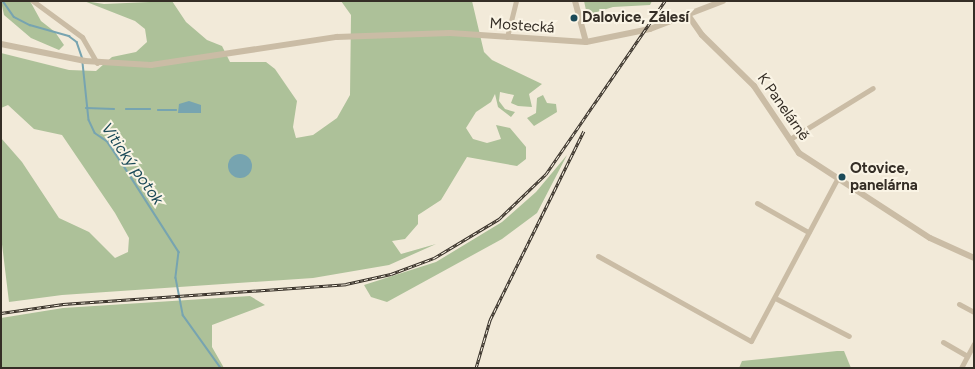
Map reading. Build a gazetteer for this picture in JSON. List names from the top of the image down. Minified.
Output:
{"streets":{"street":["Mostecká","K Panelárně"]},"crossings":[["Mostecká","K Panelárně"]],"water":["Vitický potok"],"places":["Dalovice, Zálesí","Otovice, panelárna"]}
